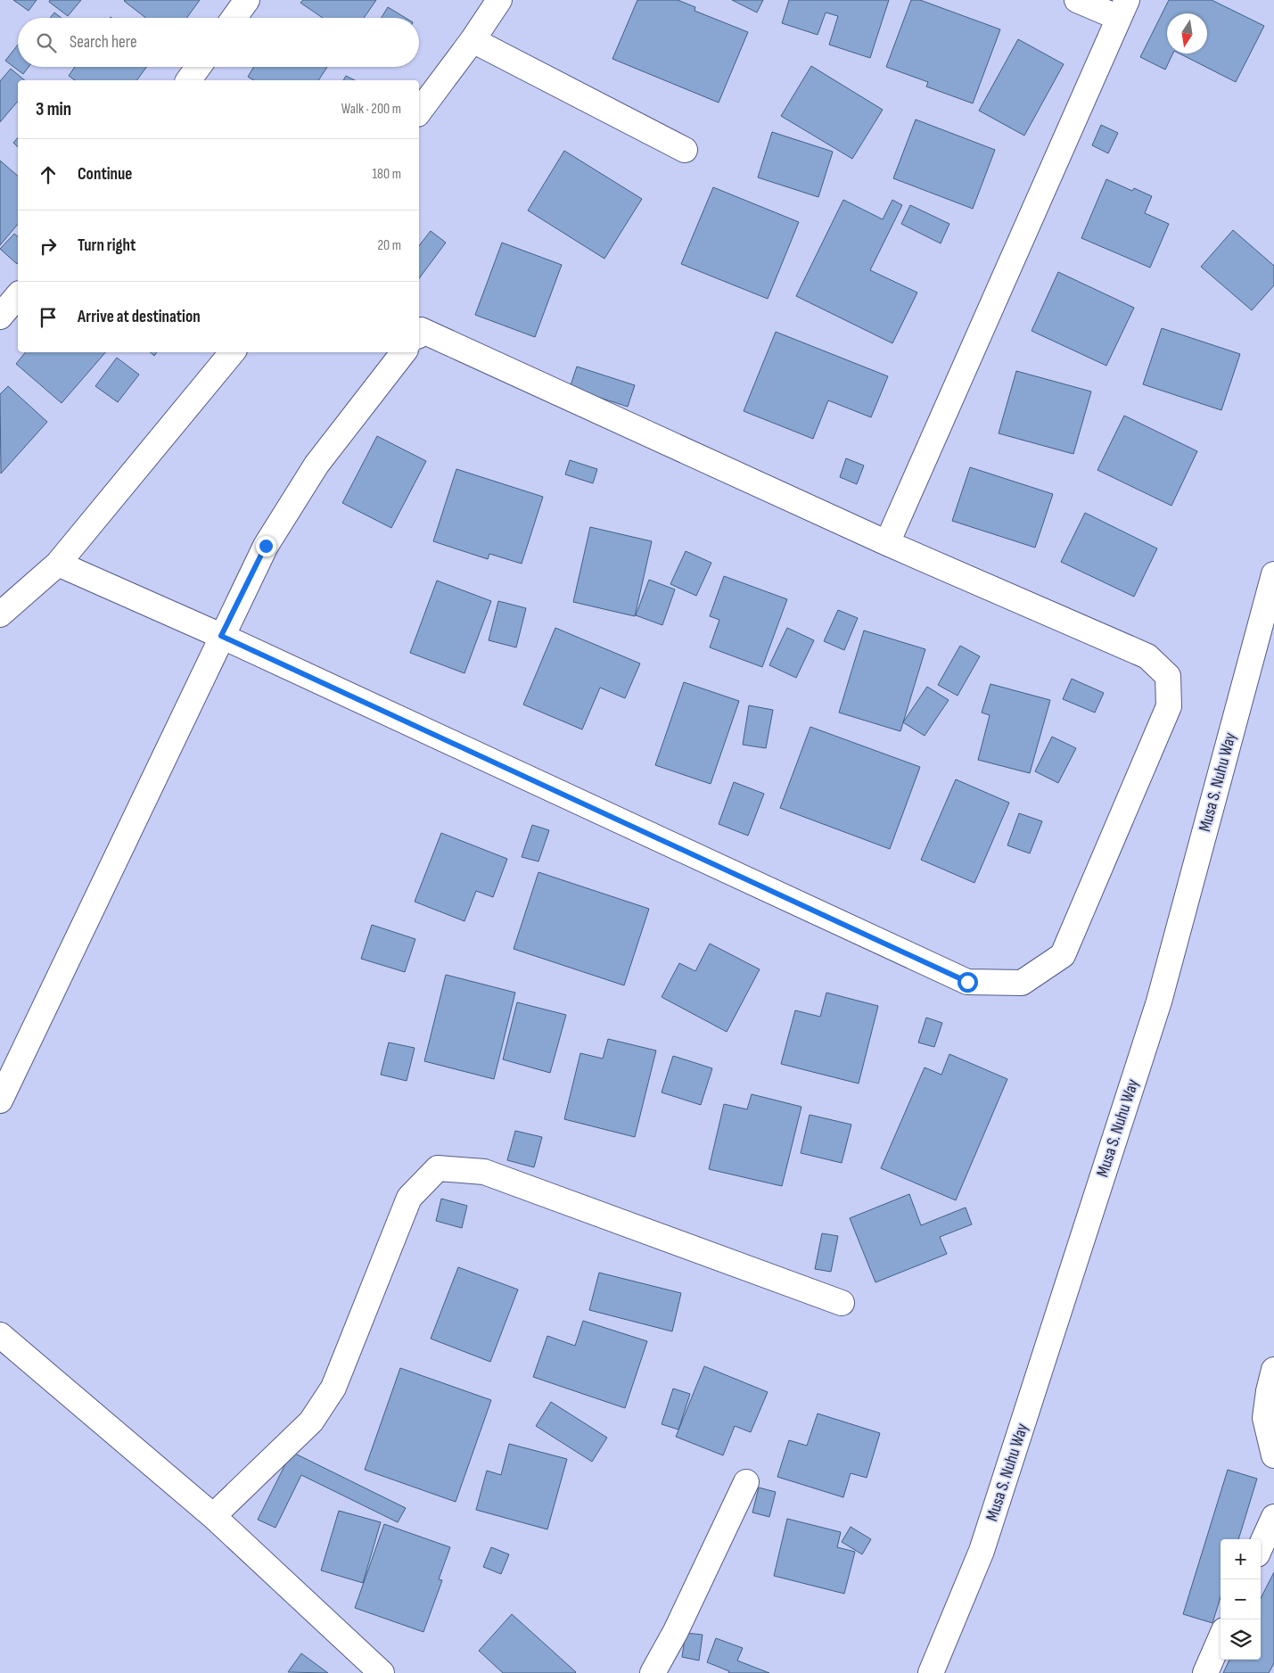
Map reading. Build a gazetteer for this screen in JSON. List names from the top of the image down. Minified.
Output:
{"streets":{"street":["Musa S. Nuhu Way"]},"north":"bottom","page":{"search":"Search here","heading":["3 min","Walk · 200 m"],"list":[["Continue","180 m"],["Turn right","20 m"],"Arrive at destination"],"map_buttons":["+","−"]}}
